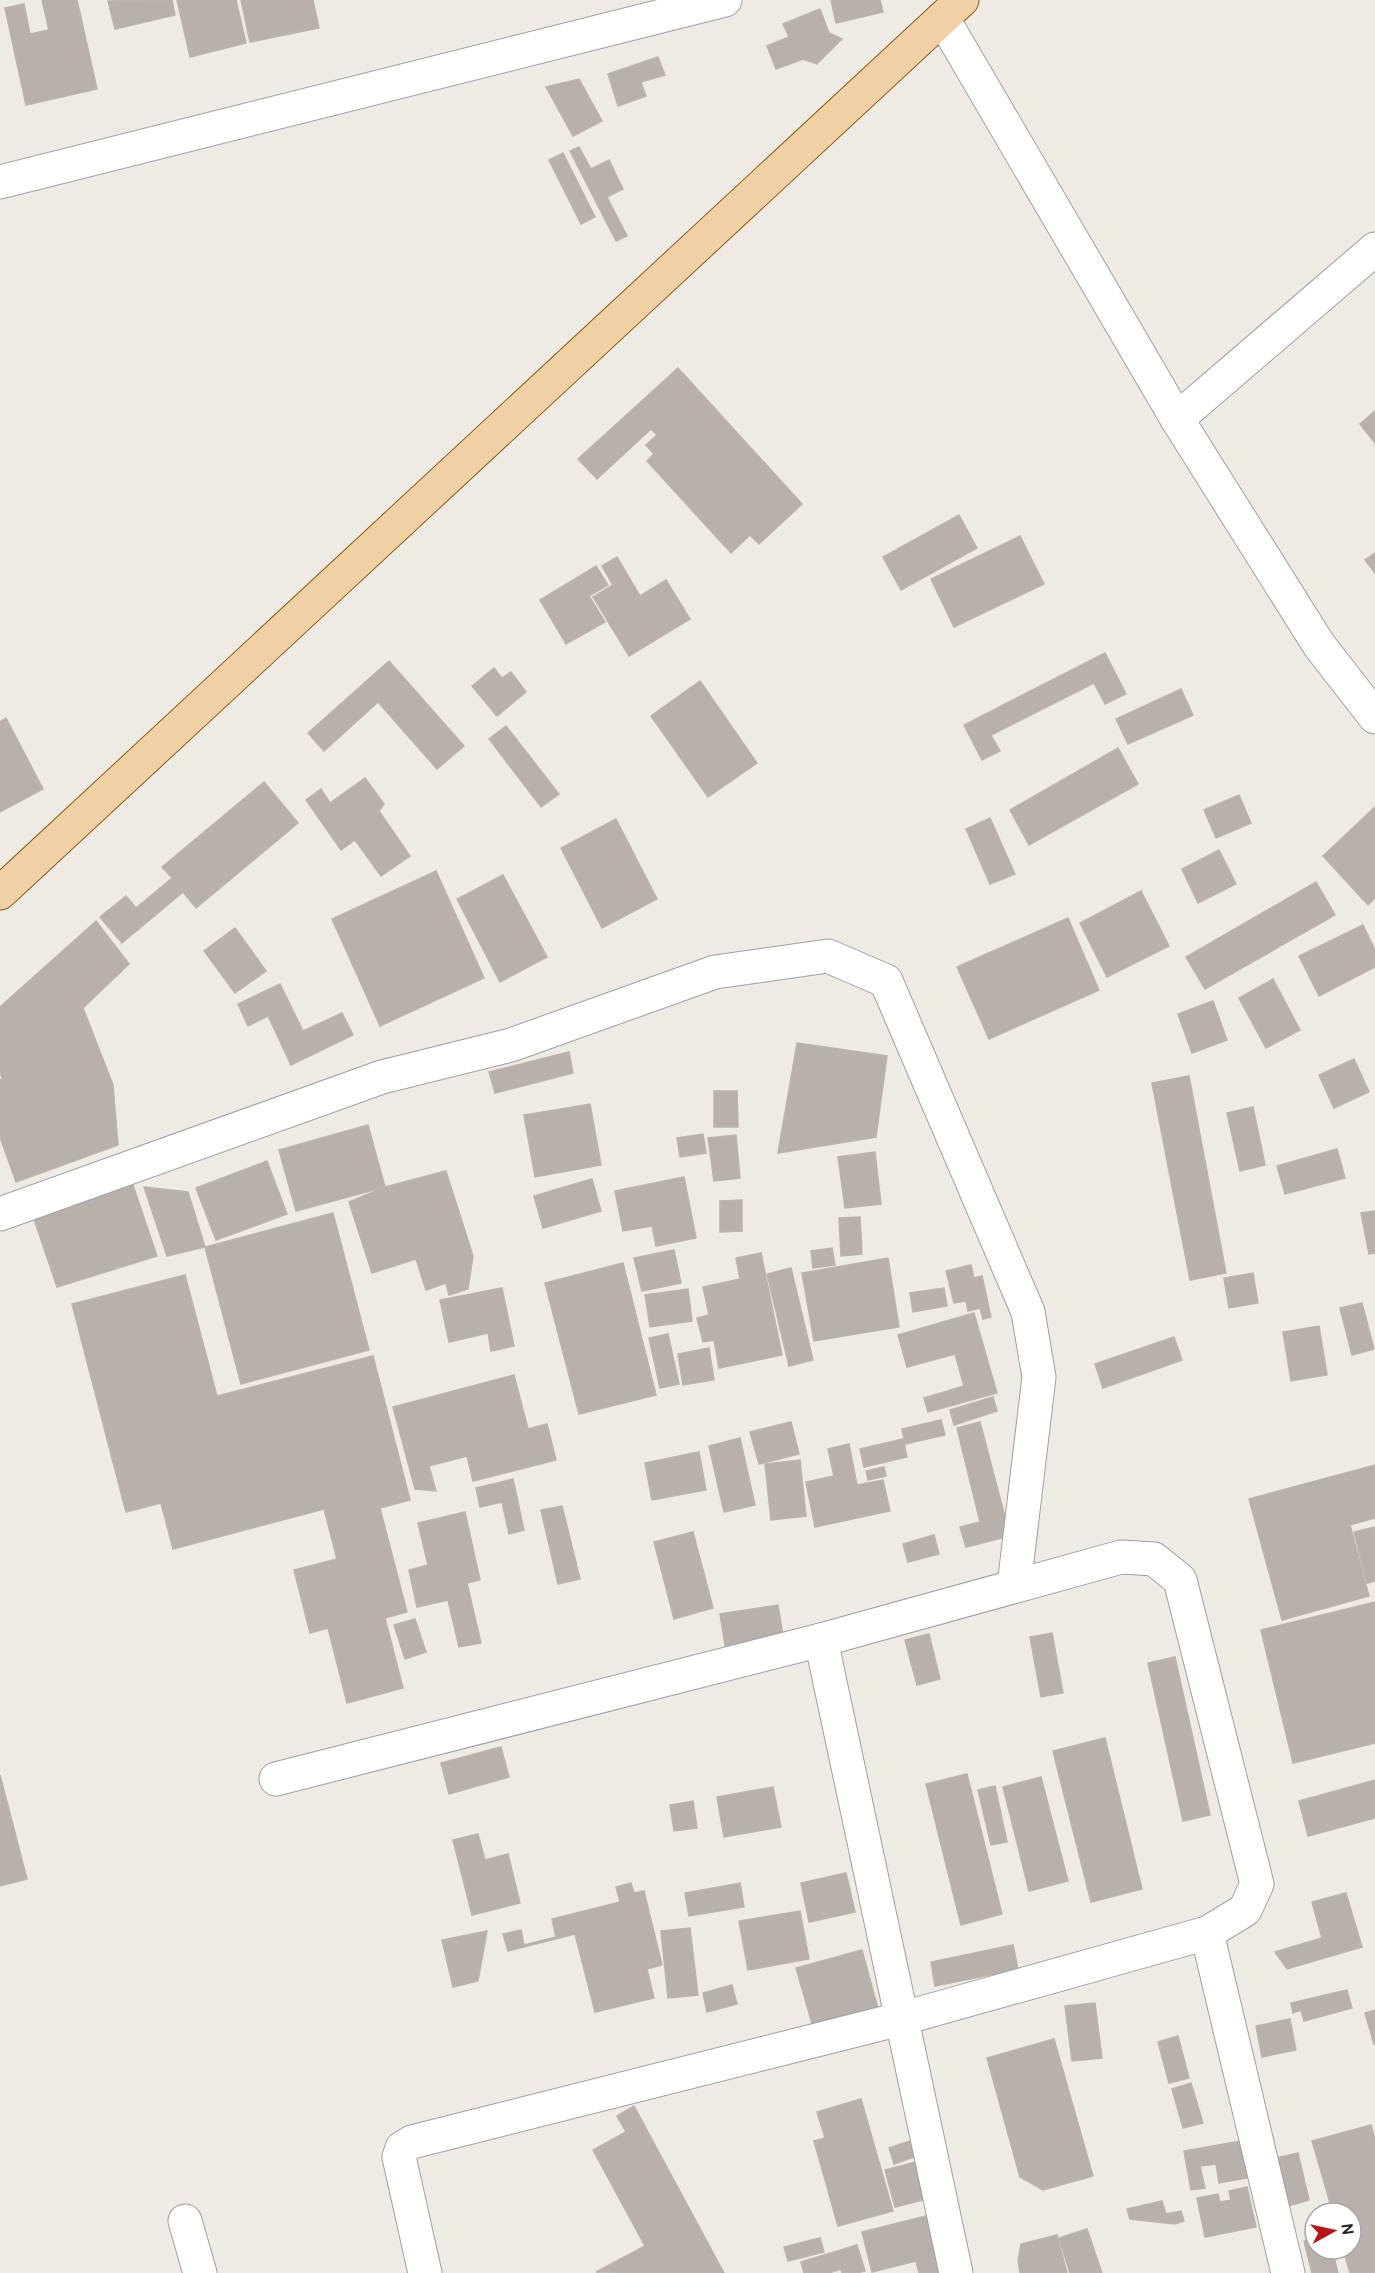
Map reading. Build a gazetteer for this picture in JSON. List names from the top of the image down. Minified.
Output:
{"north":"right"}
